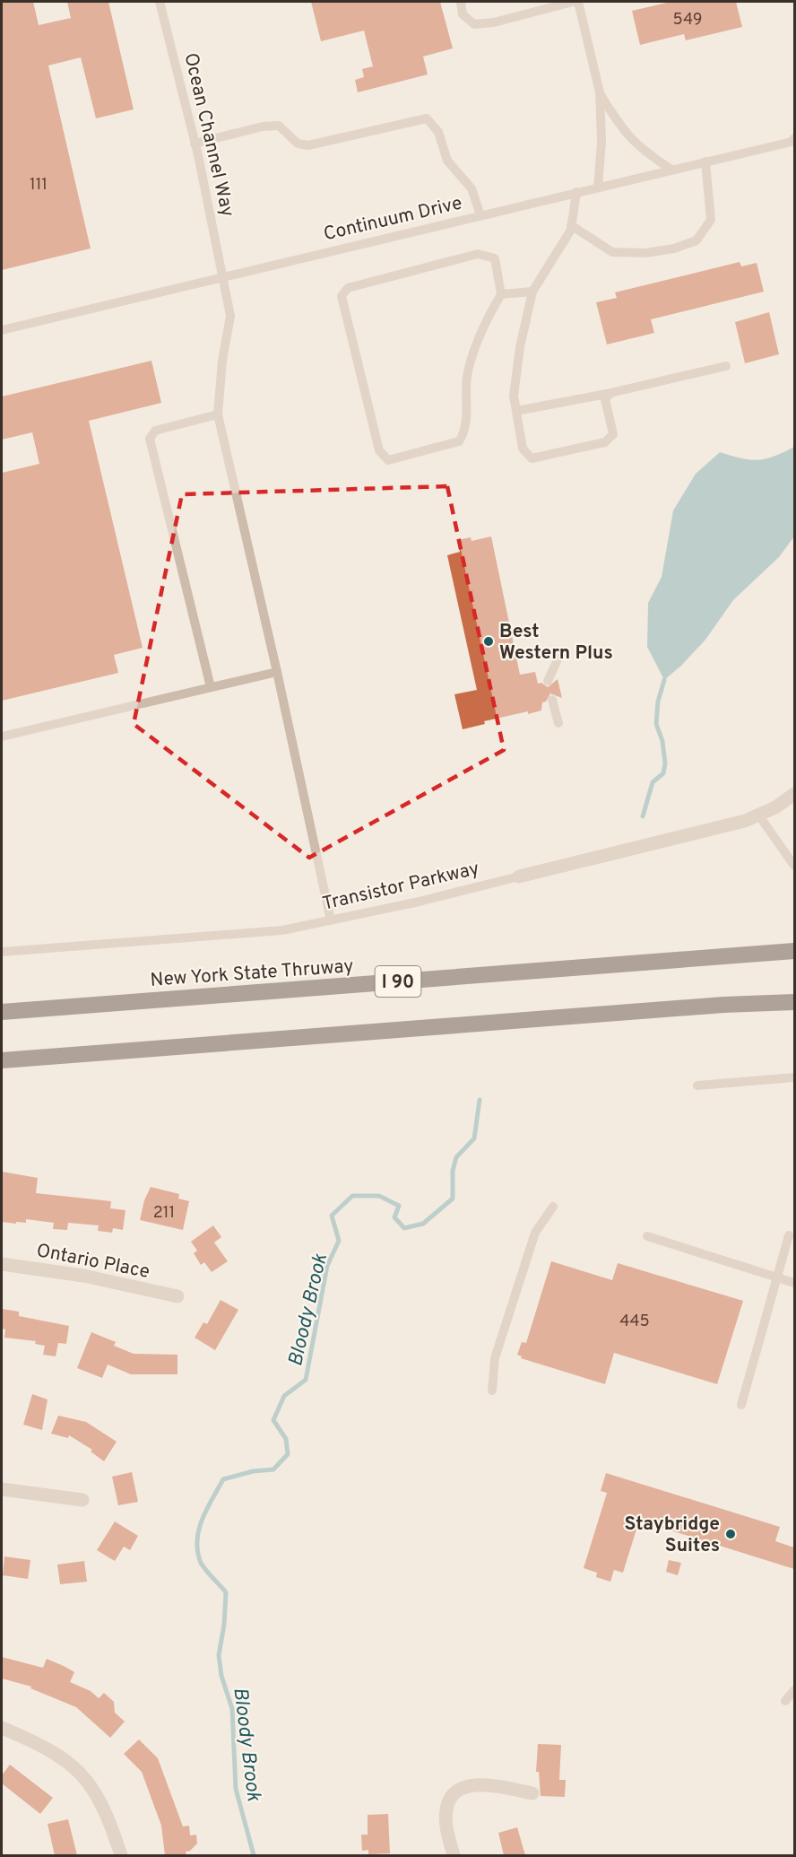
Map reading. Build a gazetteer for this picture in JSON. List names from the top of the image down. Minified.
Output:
{"streets":{"highway":["New York State Thruway","I 90"],"street":["Transistor Parkway","Ontario Place"],"lane":["Ocean Channel Way","Continuum Drive"]},"crossings":[["Ocean Channel Way","Continuum Drive"],["Ocean Channel Way","Transistor Parkway"]],"water":["Bloody Brook"],"places":["Best Western Plus","Staybridge Suites"],"house_numbers":["549","111","211","445"]}
